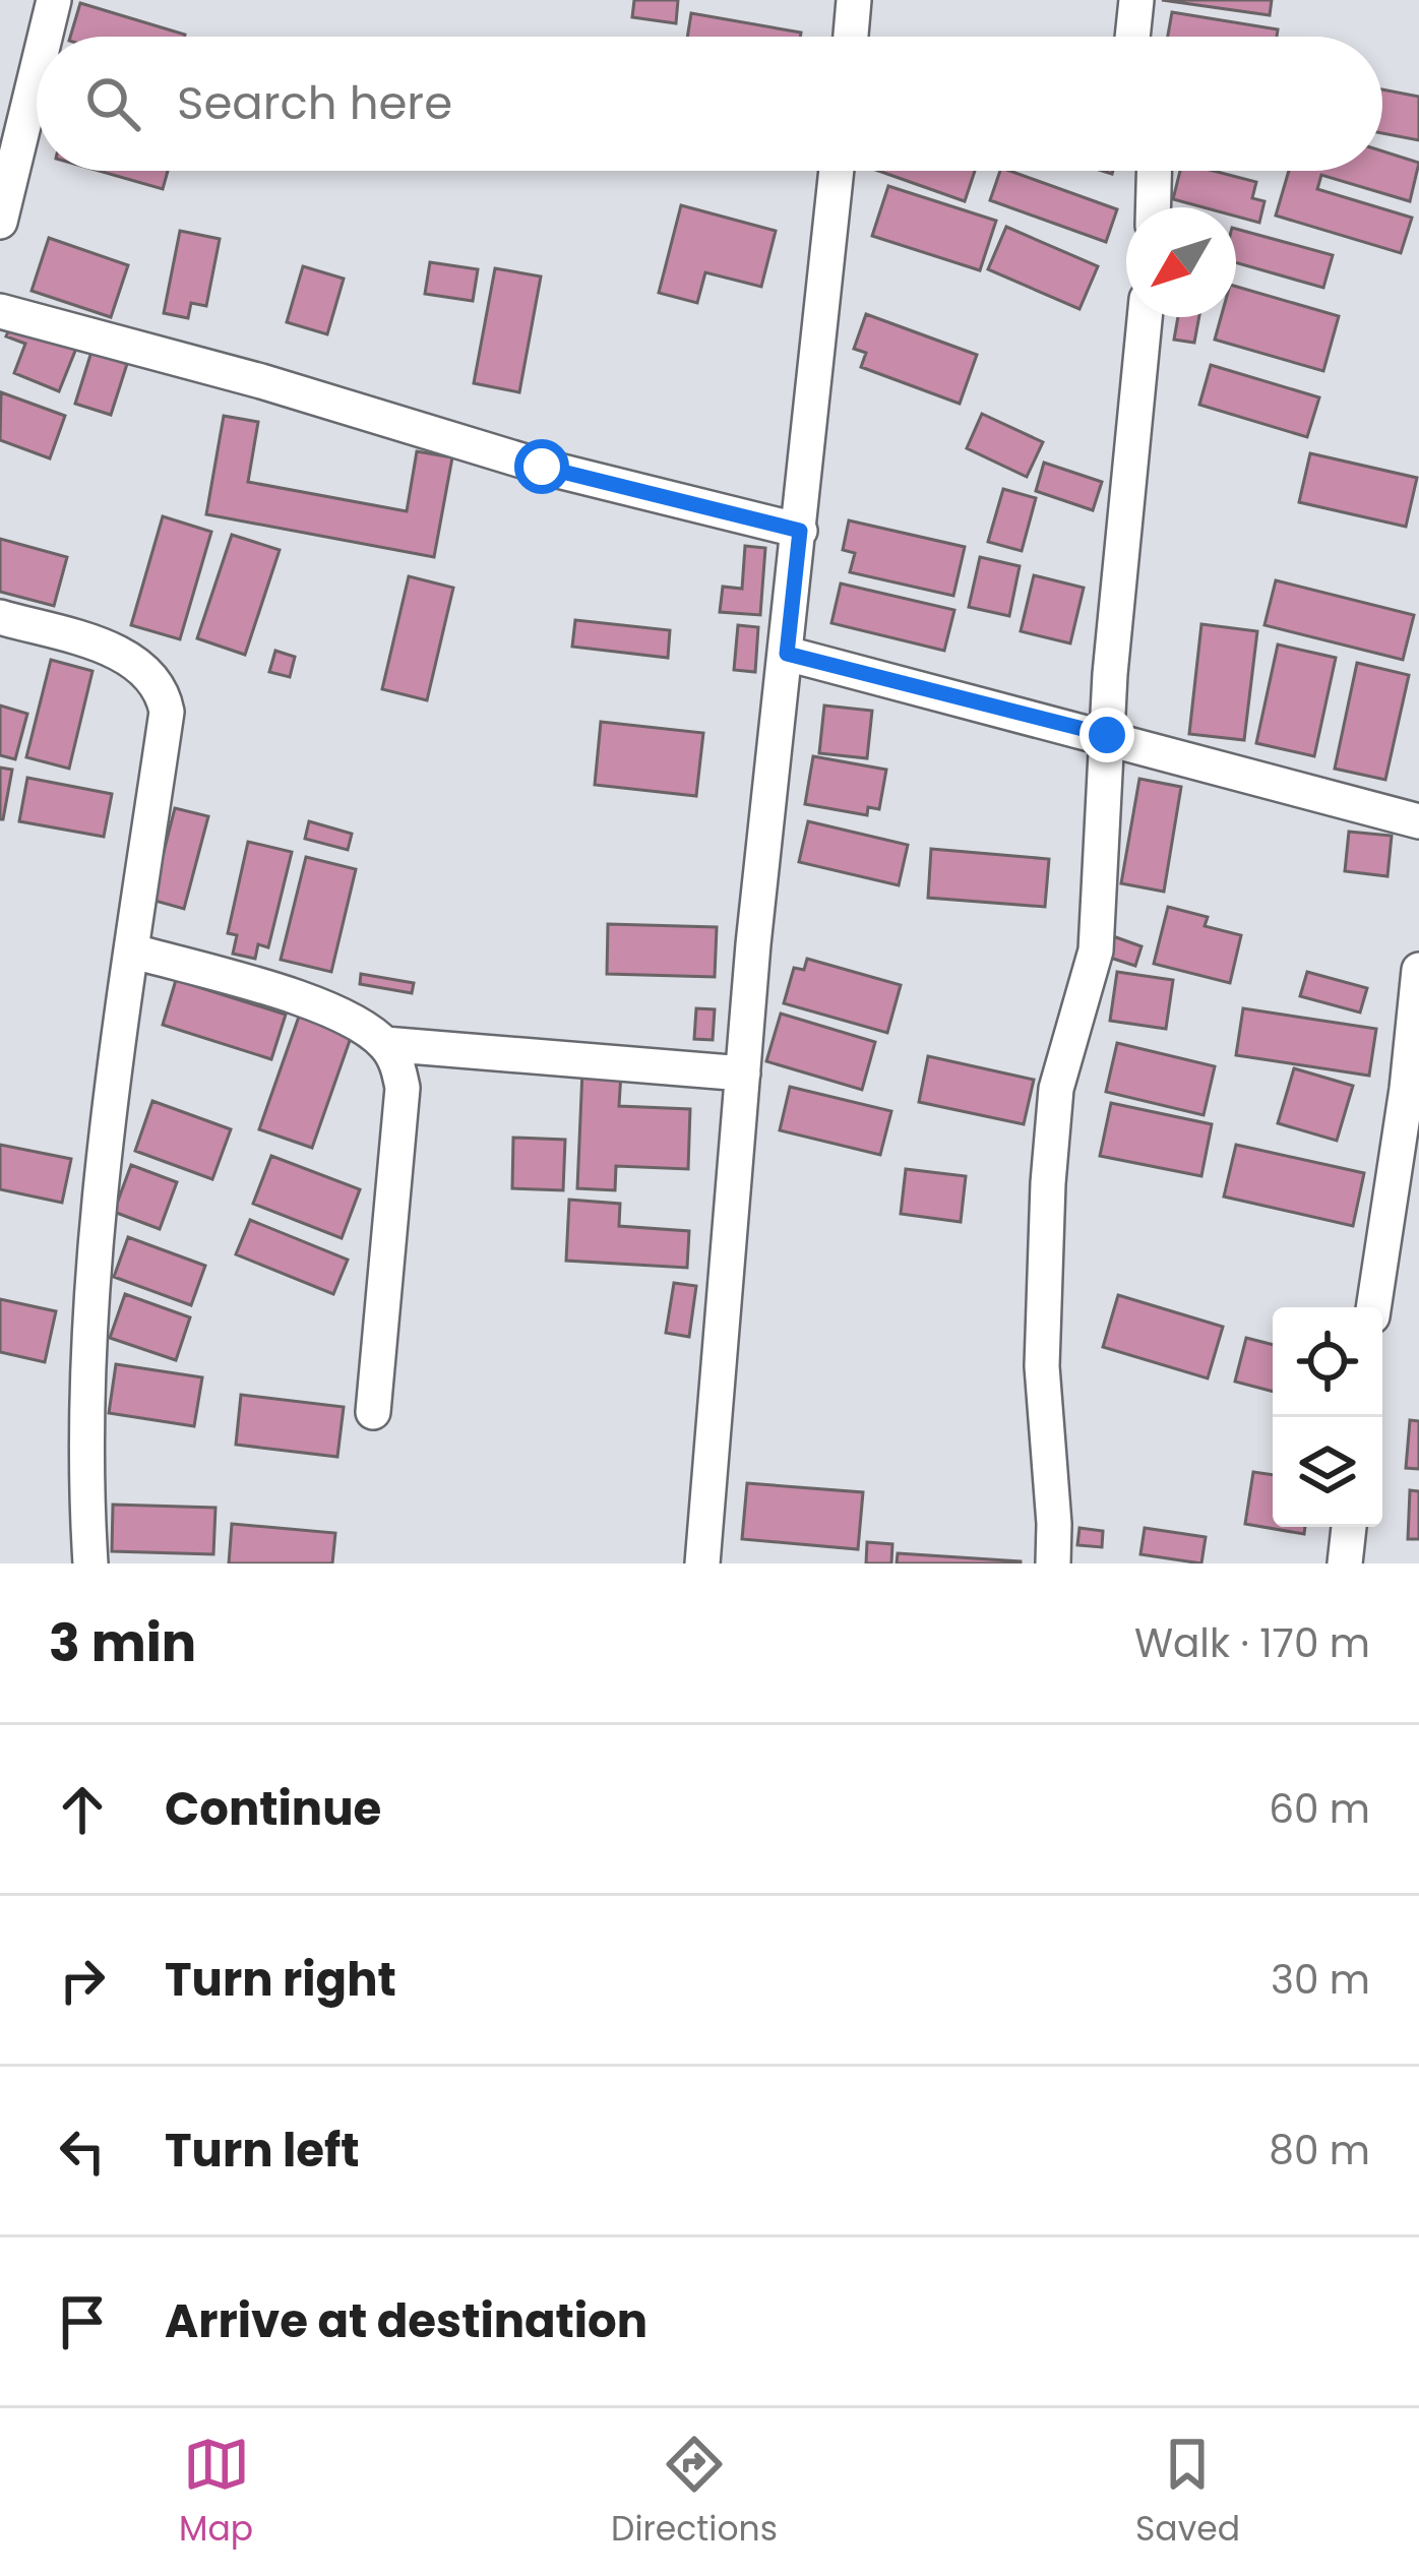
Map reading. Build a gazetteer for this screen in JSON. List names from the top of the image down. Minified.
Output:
{"north":"bottom left","page":{"search":"Search here","heading":["3 min","Walk · 170 m"],"list":[["Continue","60 m"],["Turn right","30 m"],["Turn left","80 m"],"Arrive at destination"],"nav":["Map","Directions","Saved"]}}
